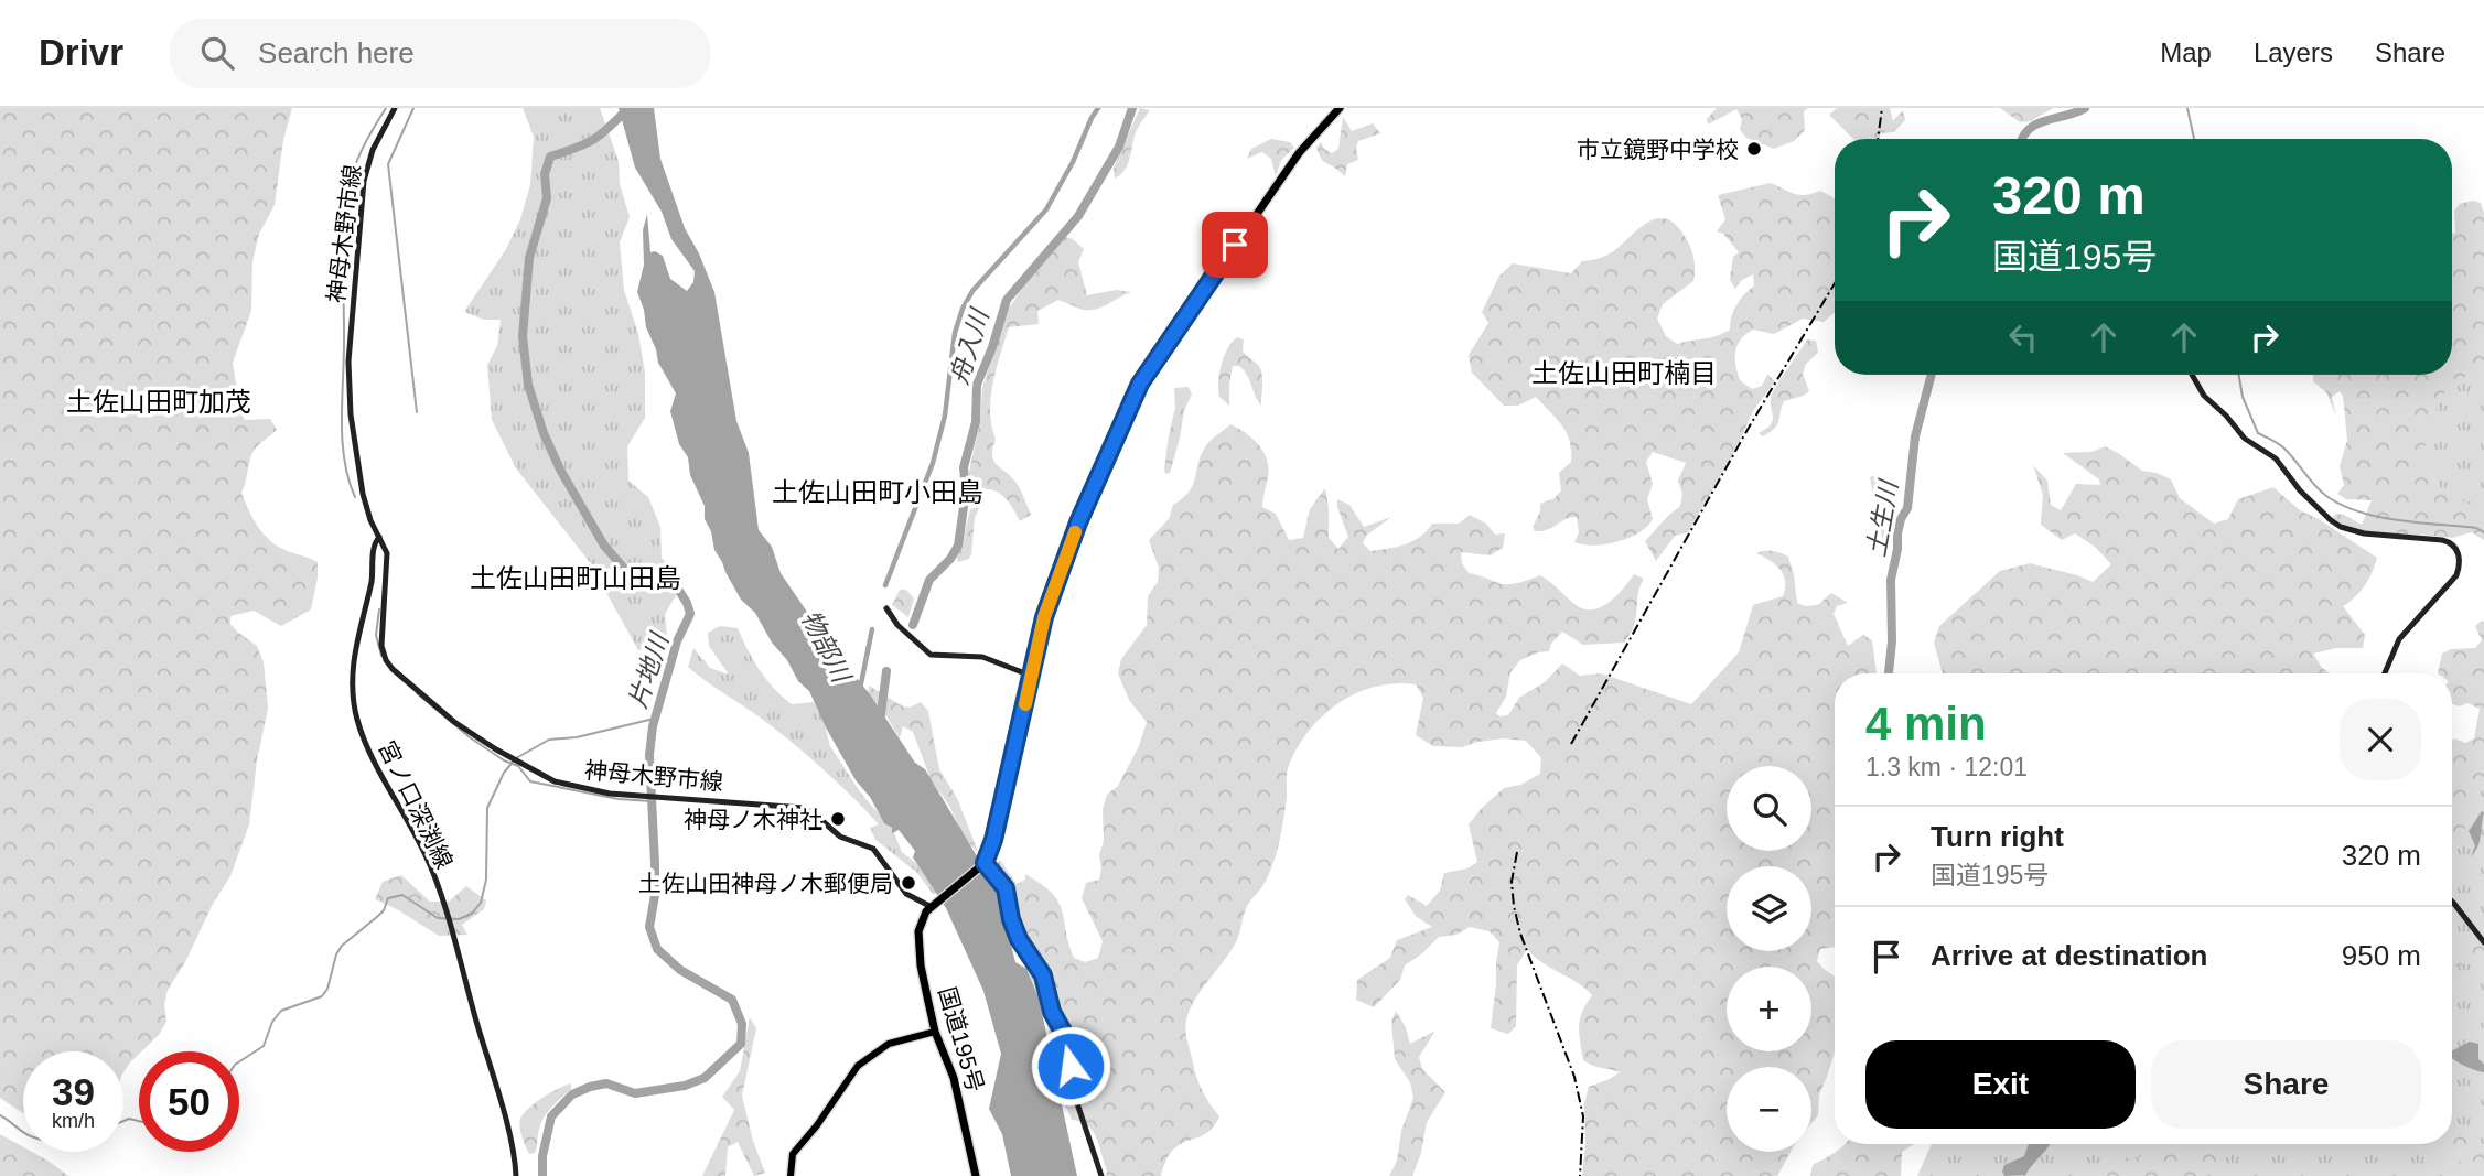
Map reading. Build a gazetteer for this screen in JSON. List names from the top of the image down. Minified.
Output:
{"streets":{"highway":["国道195号"],"main road":["神母木野市線","宮ノ口深渕線"]},"crossings":[["神母木野市線","宮ノ口深渕線"],["神母木野市線","国道195号"]],"districts":["土佐山田町楠目","土佐山田町加茂","土佐山田町小田島","土佐山田町山田島"],"water":["舟入川","土生川","物部川","片地川"],"places":["市立鏡野中学校","神母ノ木神社","土佐山田神母ノ木郵便局"],"page":{"header":"Drivr","search":"Search here","nav":["Map","Layers","Share"],"turn":["320 m","国道195号"],"heading":["4 min","1.3 km · 12:01"],"map_buttons":["+","−"],"list":[{"name":"Turn right","note":"国道195号","value":"320 m"},{"name":"Arrive at destination","value":"950 m"}],"buttons":["Exit","Share"],"speed":"39 km/h","limit":"50"}}
